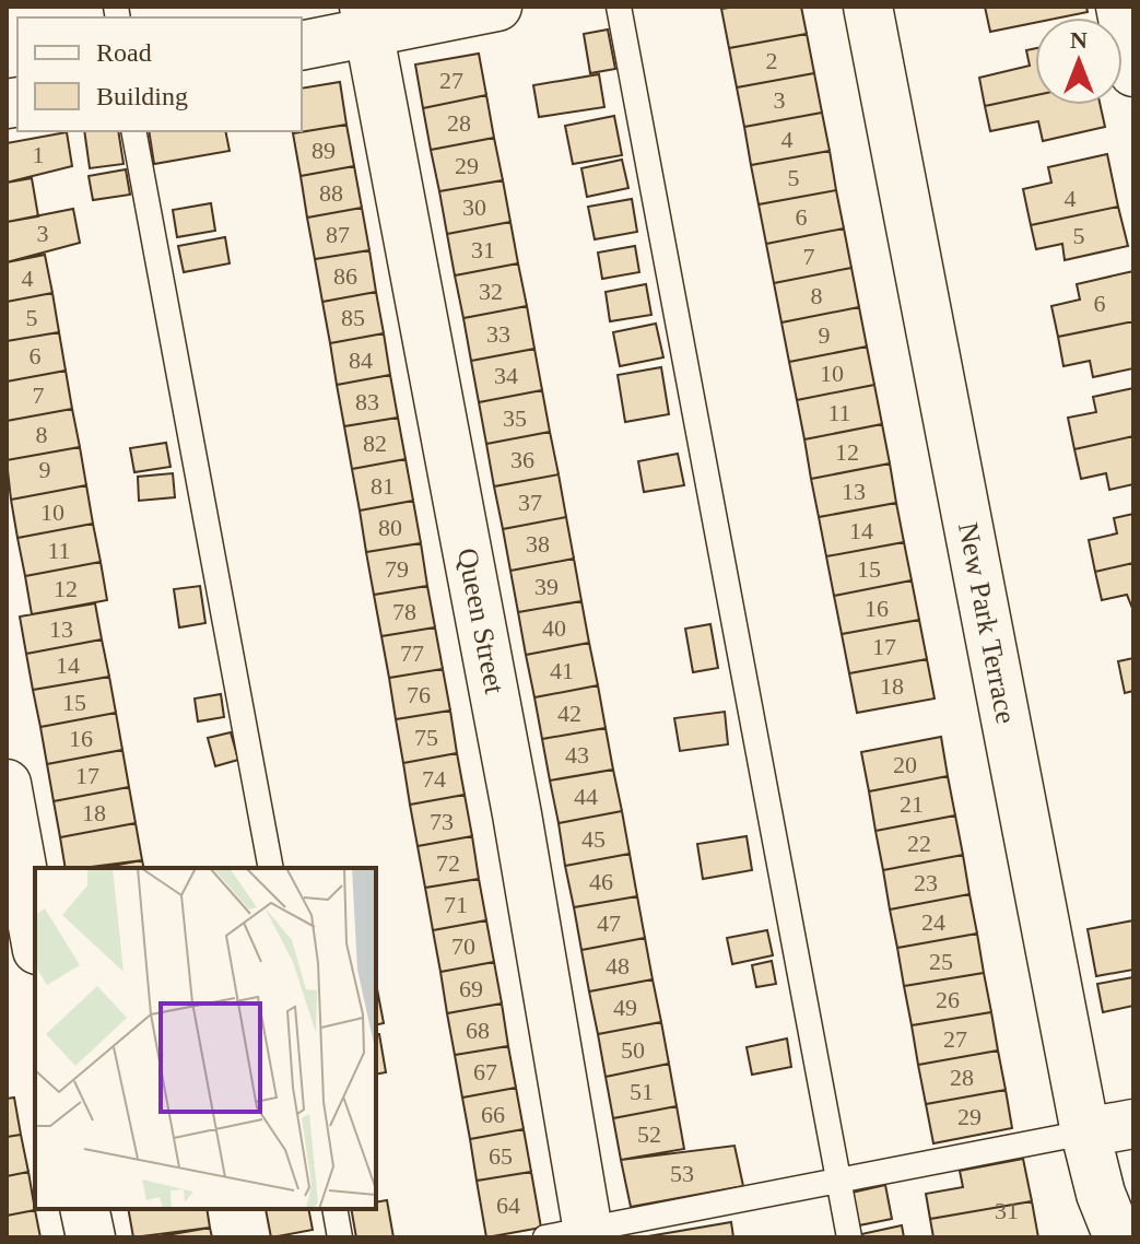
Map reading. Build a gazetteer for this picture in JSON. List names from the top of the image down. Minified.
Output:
{"streets":{"street":["Queen Street","New Park Terrace"]},"house_numbers":["2","27","3","28","4","89","1","29","5","88","4","30","6","3","87","5","31","7","86","4","32","8","6","5","85","33","9","6","84","10","34","7","83","11","35","8","82","12","36","9","81","13","37","10","80","14","38","11","79","15","39","12","16","78","40","13","17","77","14","41","18","76","15","42","75","16","43","20","17","74","44","21","18","73","45","22","72","46","23","71","24","47","70","25","48","69","26","49","68","27","50","67","28","51","66","29","52","65","53","64","31"],"legend":["Road","Building"],"north":"top"}
